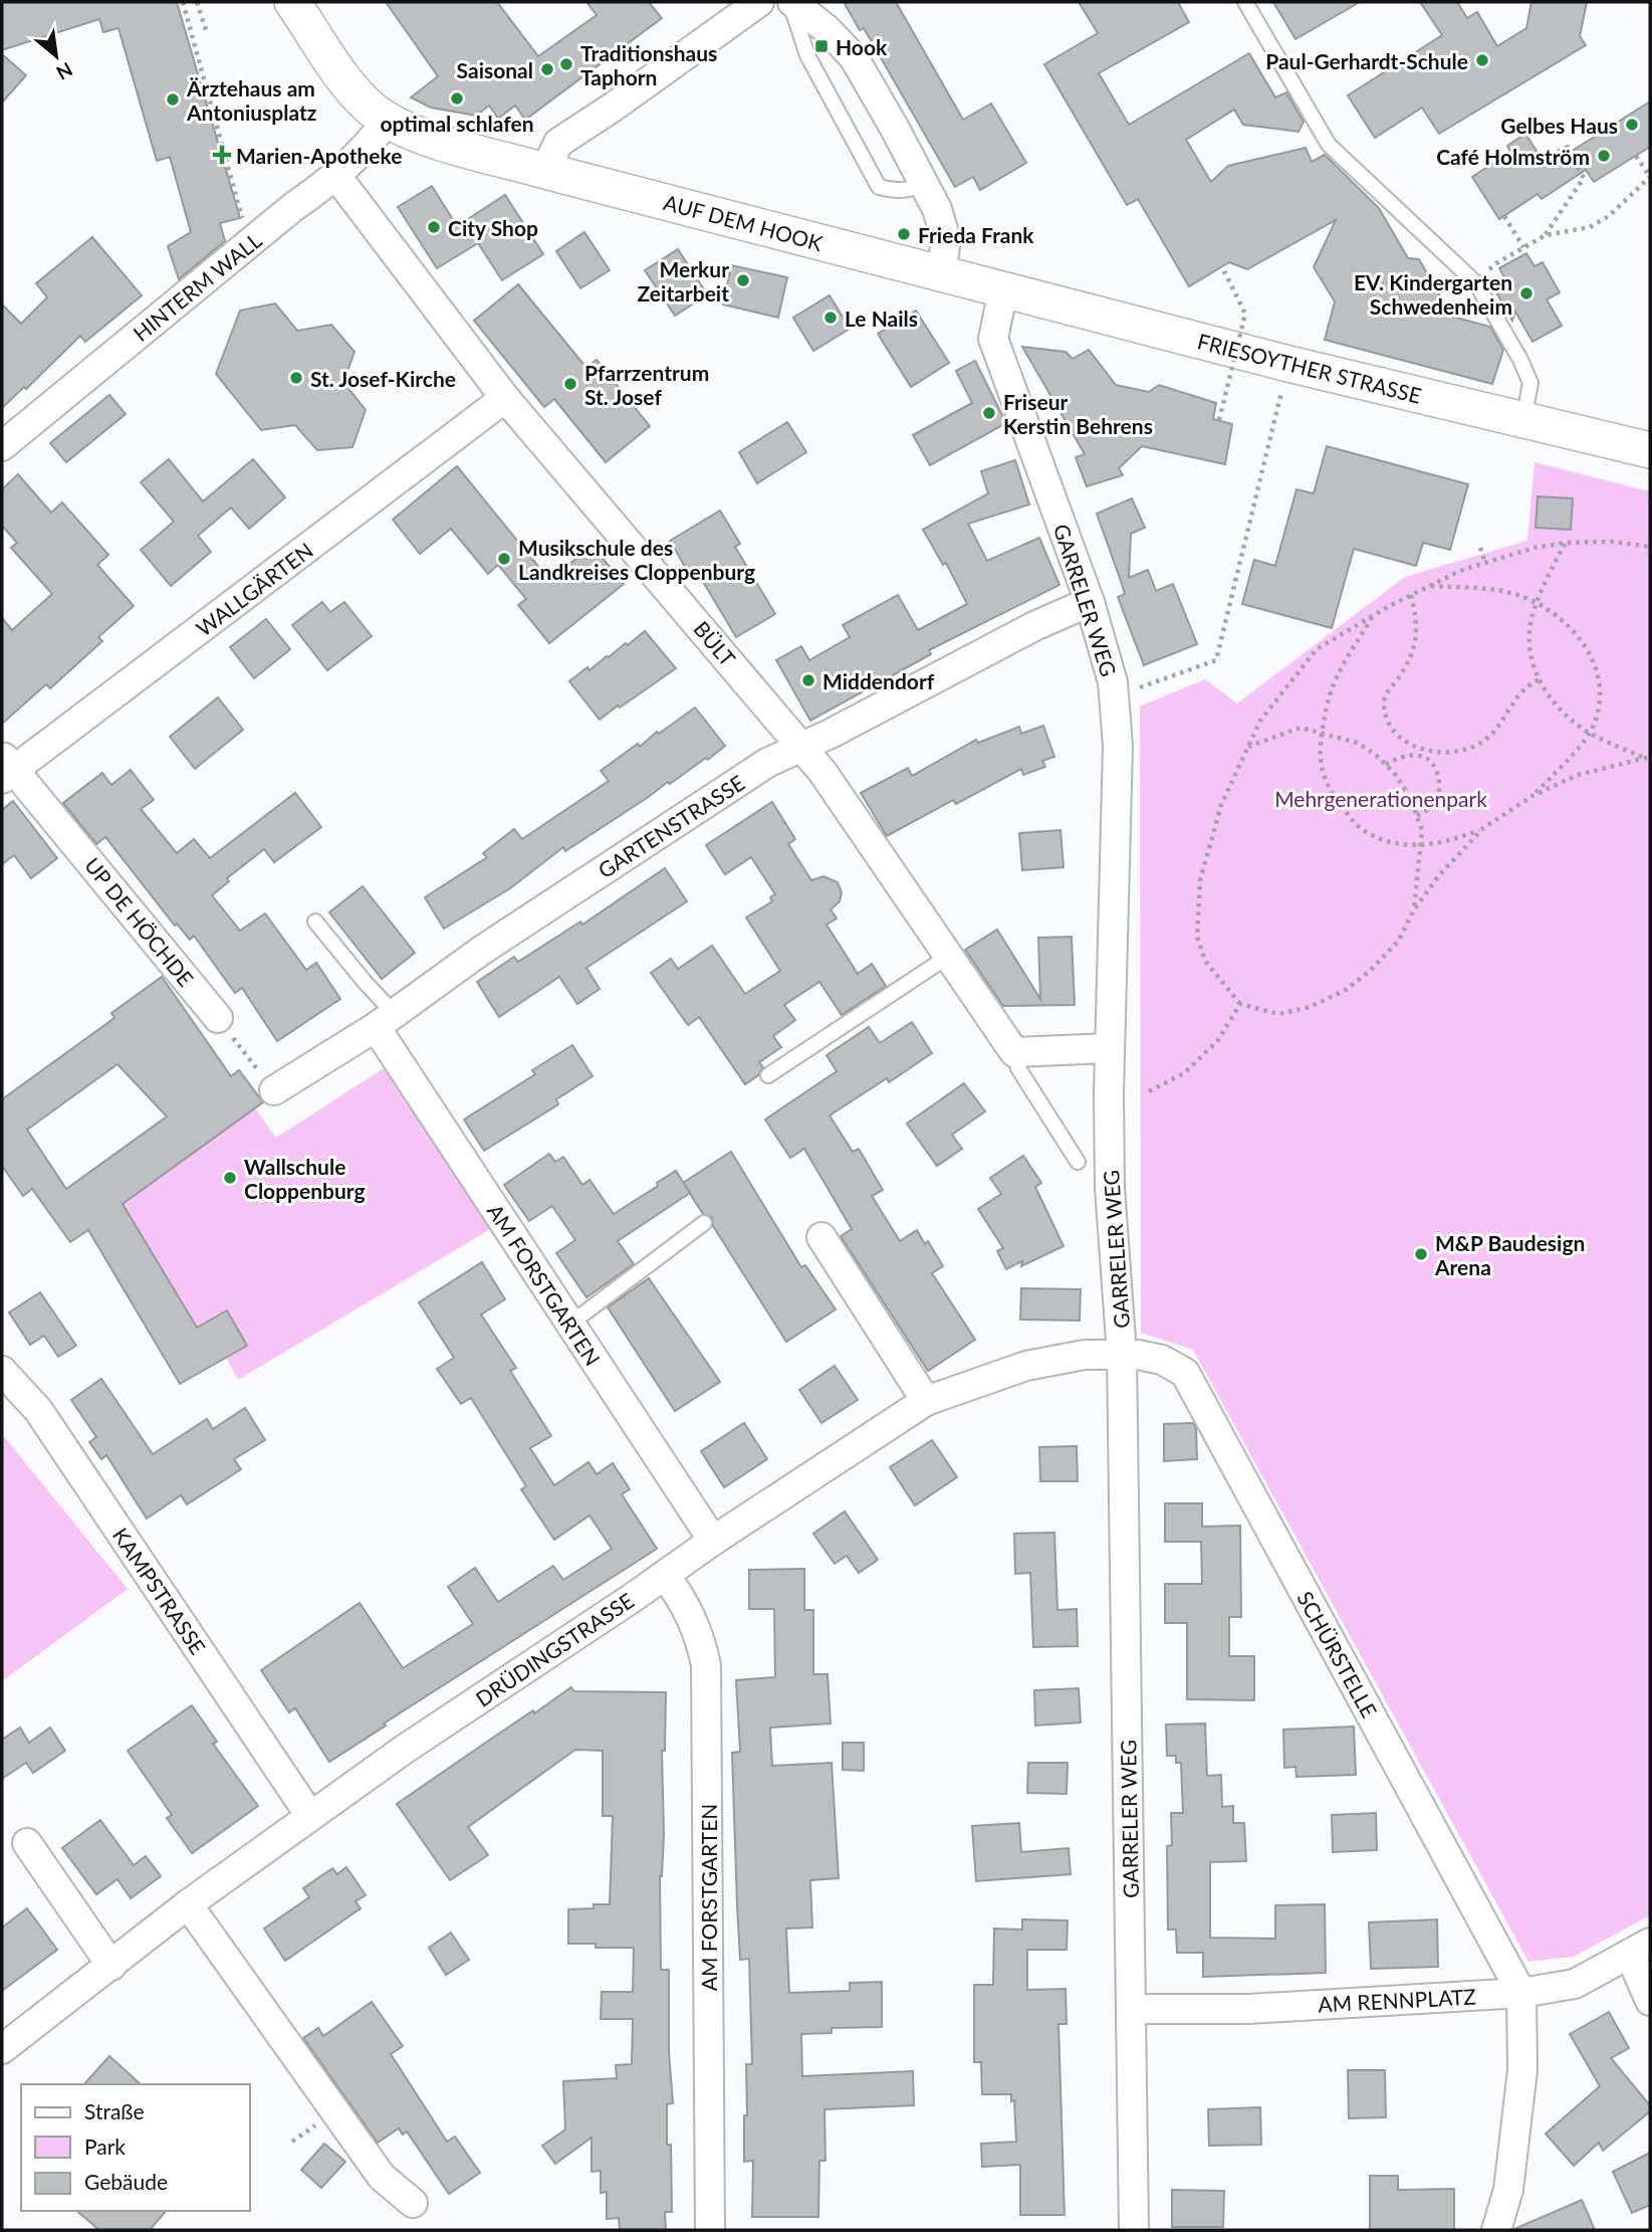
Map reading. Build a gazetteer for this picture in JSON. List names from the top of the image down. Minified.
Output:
{"streets":{"street":["AUF DEM HOOK","HINTERM WALL","FRIESOYTHER STRASSE","WALLGÄRTEN","GARRELER WEG","BÜLT","GARTENSTRASSE","UP DE HÖCHDE","AM FORSTGARTEN","KAMPSTRASSE","DRÜDINGSTRASSE","SCHÜRSTELLE","AM RENNPLATZ"]},"crossings":[["AUF DEM HOOK","HINTERM WALL"],["AUF DEM HOOK","FRIESOYTHER STRASSE"],["AUF DEM HOOK","GARRELER WEG"],["HINTERM WALL","BÜLT"],["FRIESOYTHER STRASSE","GARRELER WEG"],["WALLGÄRTEN","BÜLT"],["WALLGÄRTEN","UP DE HÖCHDE"],["GARRELER WEG","GARTENSTRASSE"],["GARRELER WEG","DRÜDINGSTRASSE"],["GARRELER WEG","SCHÜRSTELLE"],["GARRELER WEG","AM RENNPLATZ"],["BÜLT","GARTENSTRASSE"],["GARTENSTRASSE","AM FORSTGARTEN"],["AM FORSTGARTEN","DRÜDINGSTRASSE"],["KAMPSTRASSE","DRÜDINGSTRASSE"],["DRÜDINGSTRASSE","SCHÜRSTELLE"],["SCHÜRSTELLE","AM RENNPLATZ"]],"parks":["Mehrgenerationenpark"],"places":{"transit":["Hook"],"other":["Paul-Gerhardt-Schule","Traditionshaus Taphorn","Saisonal","optimal schlafen","Ärztehaus am Antoniusplatz","Gelbes Haus","Café Holmström","City Shop","Frieda Frank","Merkur Zeitarbeit","EV. Kindergarten Schwedenheim","Le Nails","St. Josef-Kirche","Pfarrzentrum St. Josef","Friseur Kerstin Behrens","Musikschule des Landkreises Cloppenburg","Middendorf","Wallschule Cloppenburg","M&P Baudesign Arena"],"health":["Marien-Apotheke"]},"legend":["Straße","Park","Gebäude"],"north":"bottom right"}
